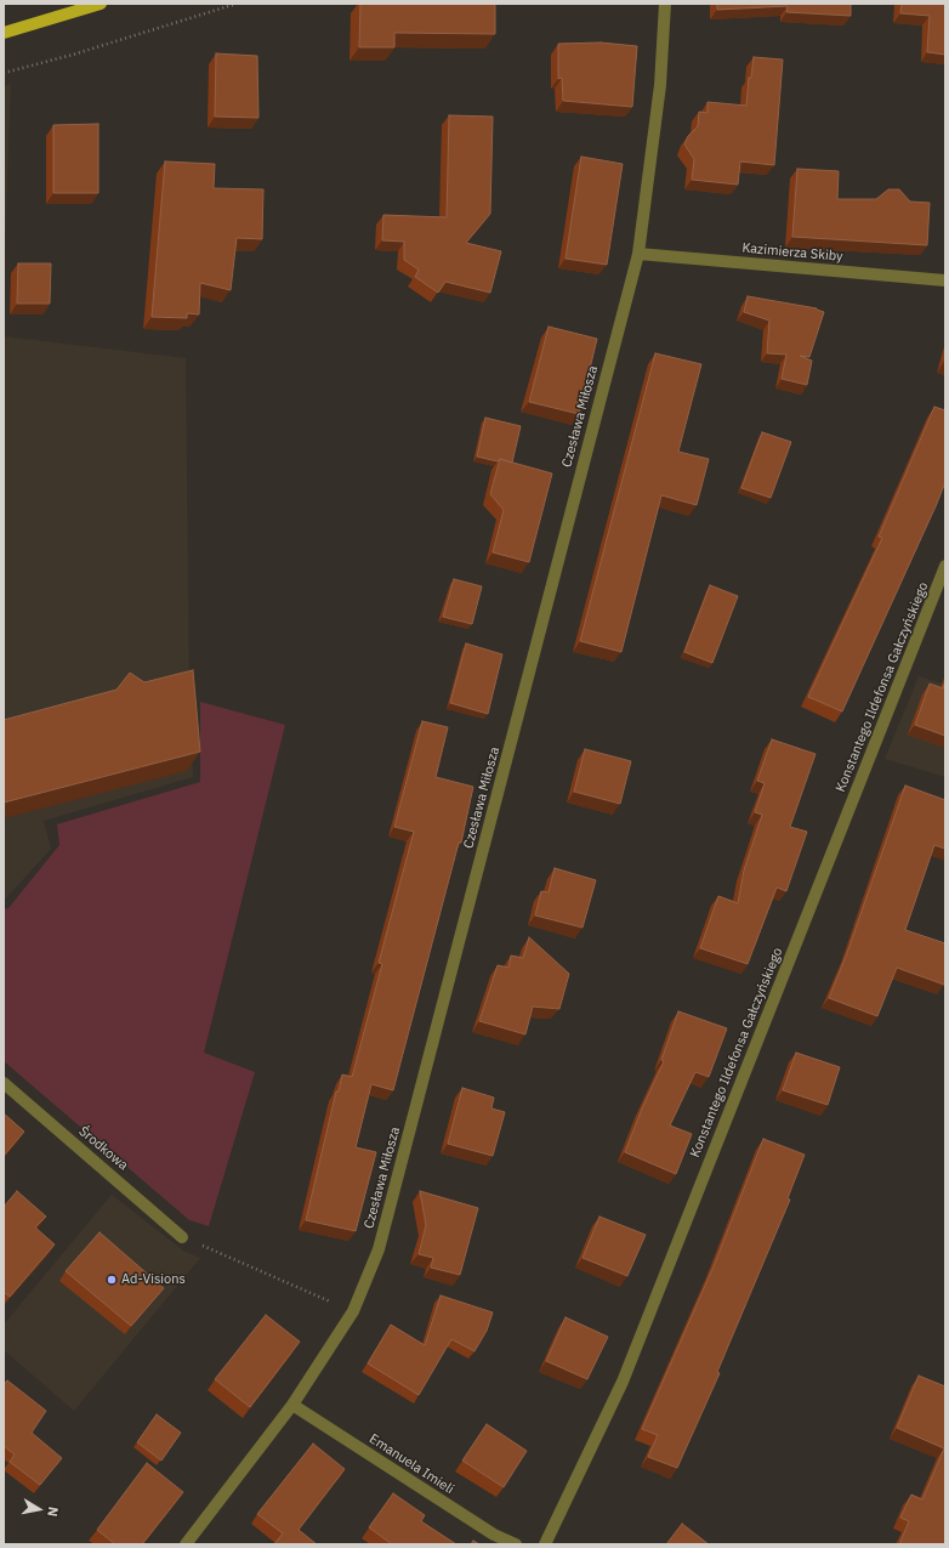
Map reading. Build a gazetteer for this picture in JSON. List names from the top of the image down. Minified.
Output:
{"streets":{"street":["Kazimierza Skiby","Czesława Miłosza","Konstantego Ildefonsa Gałczyńskiego","Środkowa","Emanuela Imieli"]},"crossings":[["Kazimierza Skiby","Czesława Miłosza"],["Czesława Miłosza","Emanuela Imieli"]],"places":["Ad-Visions"],"north":"right"}
